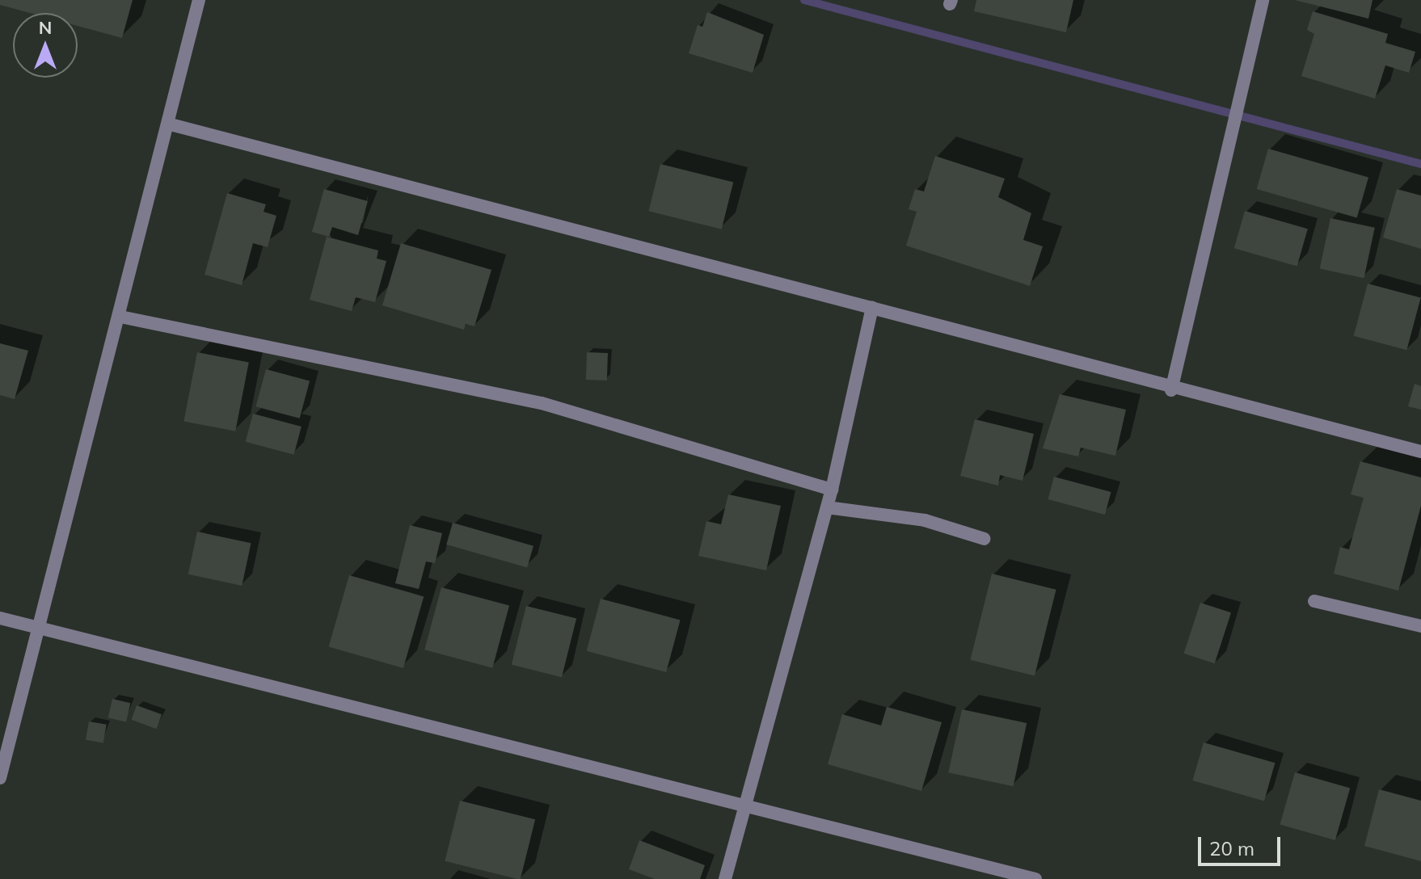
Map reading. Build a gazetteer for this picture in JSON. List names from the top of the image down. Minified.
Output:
{"scale_bar":"20 m","north":"top"}
